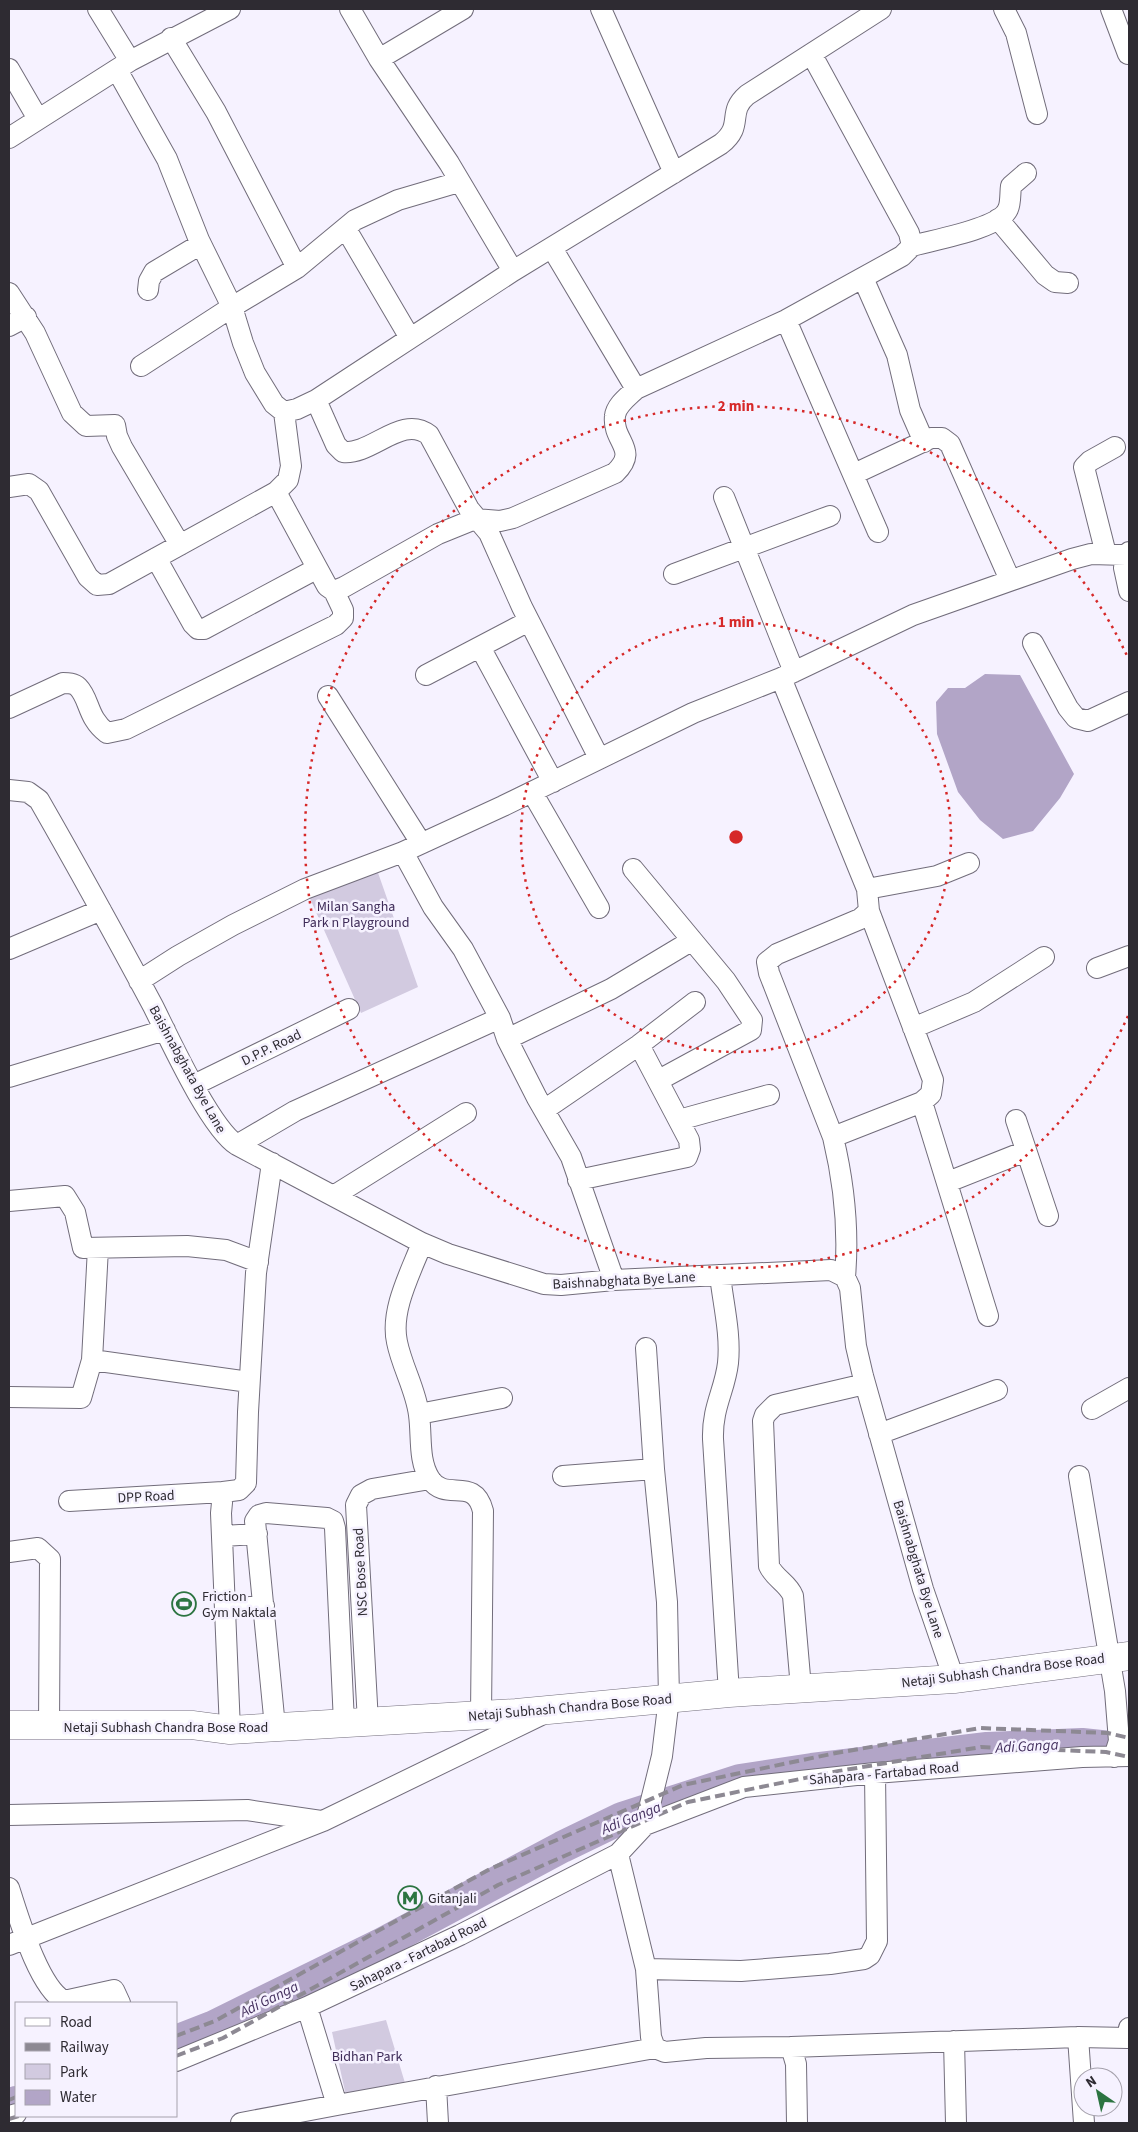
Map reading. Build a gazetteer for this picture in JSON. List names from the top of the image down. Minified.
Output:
{"streets":{"main road":["Netaji Subhash Chandra Bose Road"],"street":["D.P.P. Road","Baishnabghata Bye Lane","DPP Road","NSC Bose Road","Sahapara - Fartabad Road"]},"crossings":[["D.P.P. Road","Baishnabghata Bye Lane"],["Baishnabghata Bye Lane","DPP Road"],["Baishnabghata Bye Lane","Netaji Subhash Chandra Bose Road"],["NSC Bose Road","Netaji Subhash Chandra Bose Road"]],"water":["Adi Ganga"],"parks":["Milan Sangha Park n Playground","Bidhan Park"],"places":{"sports":["Friction Gym Naktala"],"metro station":["Gitanjali"]},"legend":["Road","Railway","Park","Water"],"north":"top left","rings":["2 min","1 min"]}
